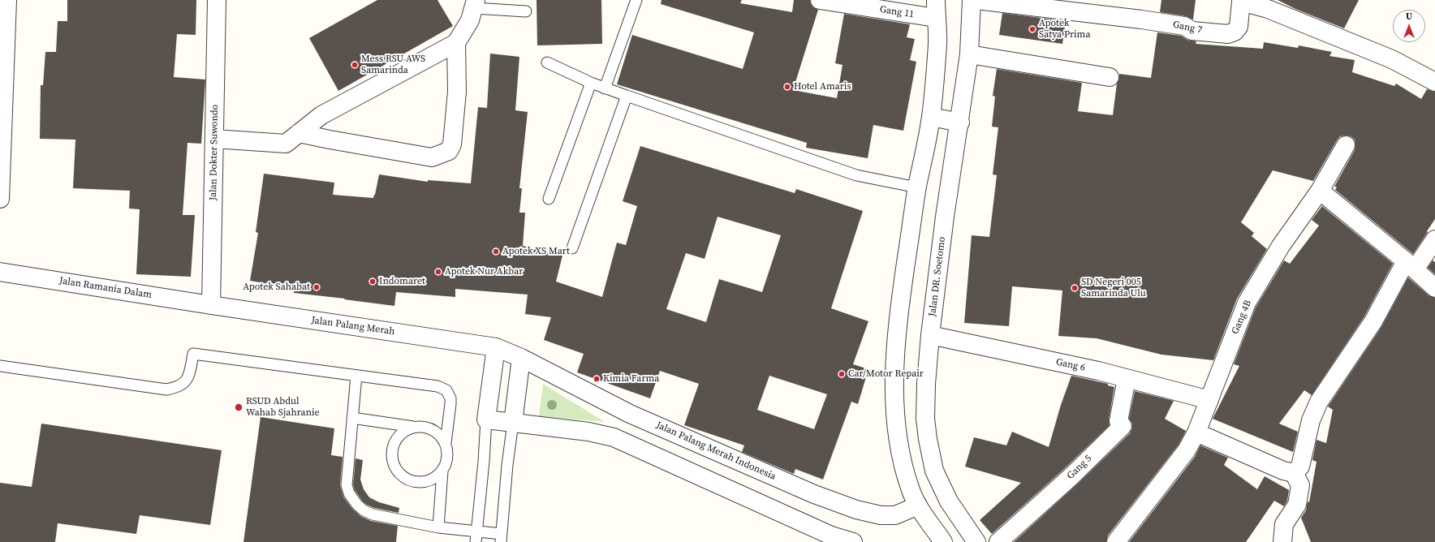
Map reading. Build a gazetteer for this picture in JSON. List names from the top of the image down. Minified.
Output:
{"streets":{"street":["Gang 11","Gang 7","Jalan Dokter Suwondo","Jalan DR. Soetomo","Jalan Ramania Dalam","Gang 4B","Jalan Palang Merah","Gang 6","Jalan Palang Merah Indonesia","Gang 5"]},"crossings":[["Jalan Dokter Suwondo","Jalan Ramania Dalam"],["Jalan Dokter Suwondo","Jalan Palang Merah"],["Jalan DR. Soetomo","Gang 6"],["Jalan Ramania Dalam","Jalan Palang Merah"],["Gang 4B","Gang 6"],["Jalan Palang Merah","Jalan Palang Merah Indonesia"],["Gang 6","Gang 5"]],"places":["Apotek Satya Prima","Mess RSU AWS Samarinda","Hotel Amaris","Apotek XS Mart","Apotek Nur Akbar","Indomaret","Apotek Sahabat","SD Negeri 005 Samarinda Ulu","Car/Motor Repair","Kimia Farma","RSUD Abdul Wahab Sjahranie"],"north":"top"}
